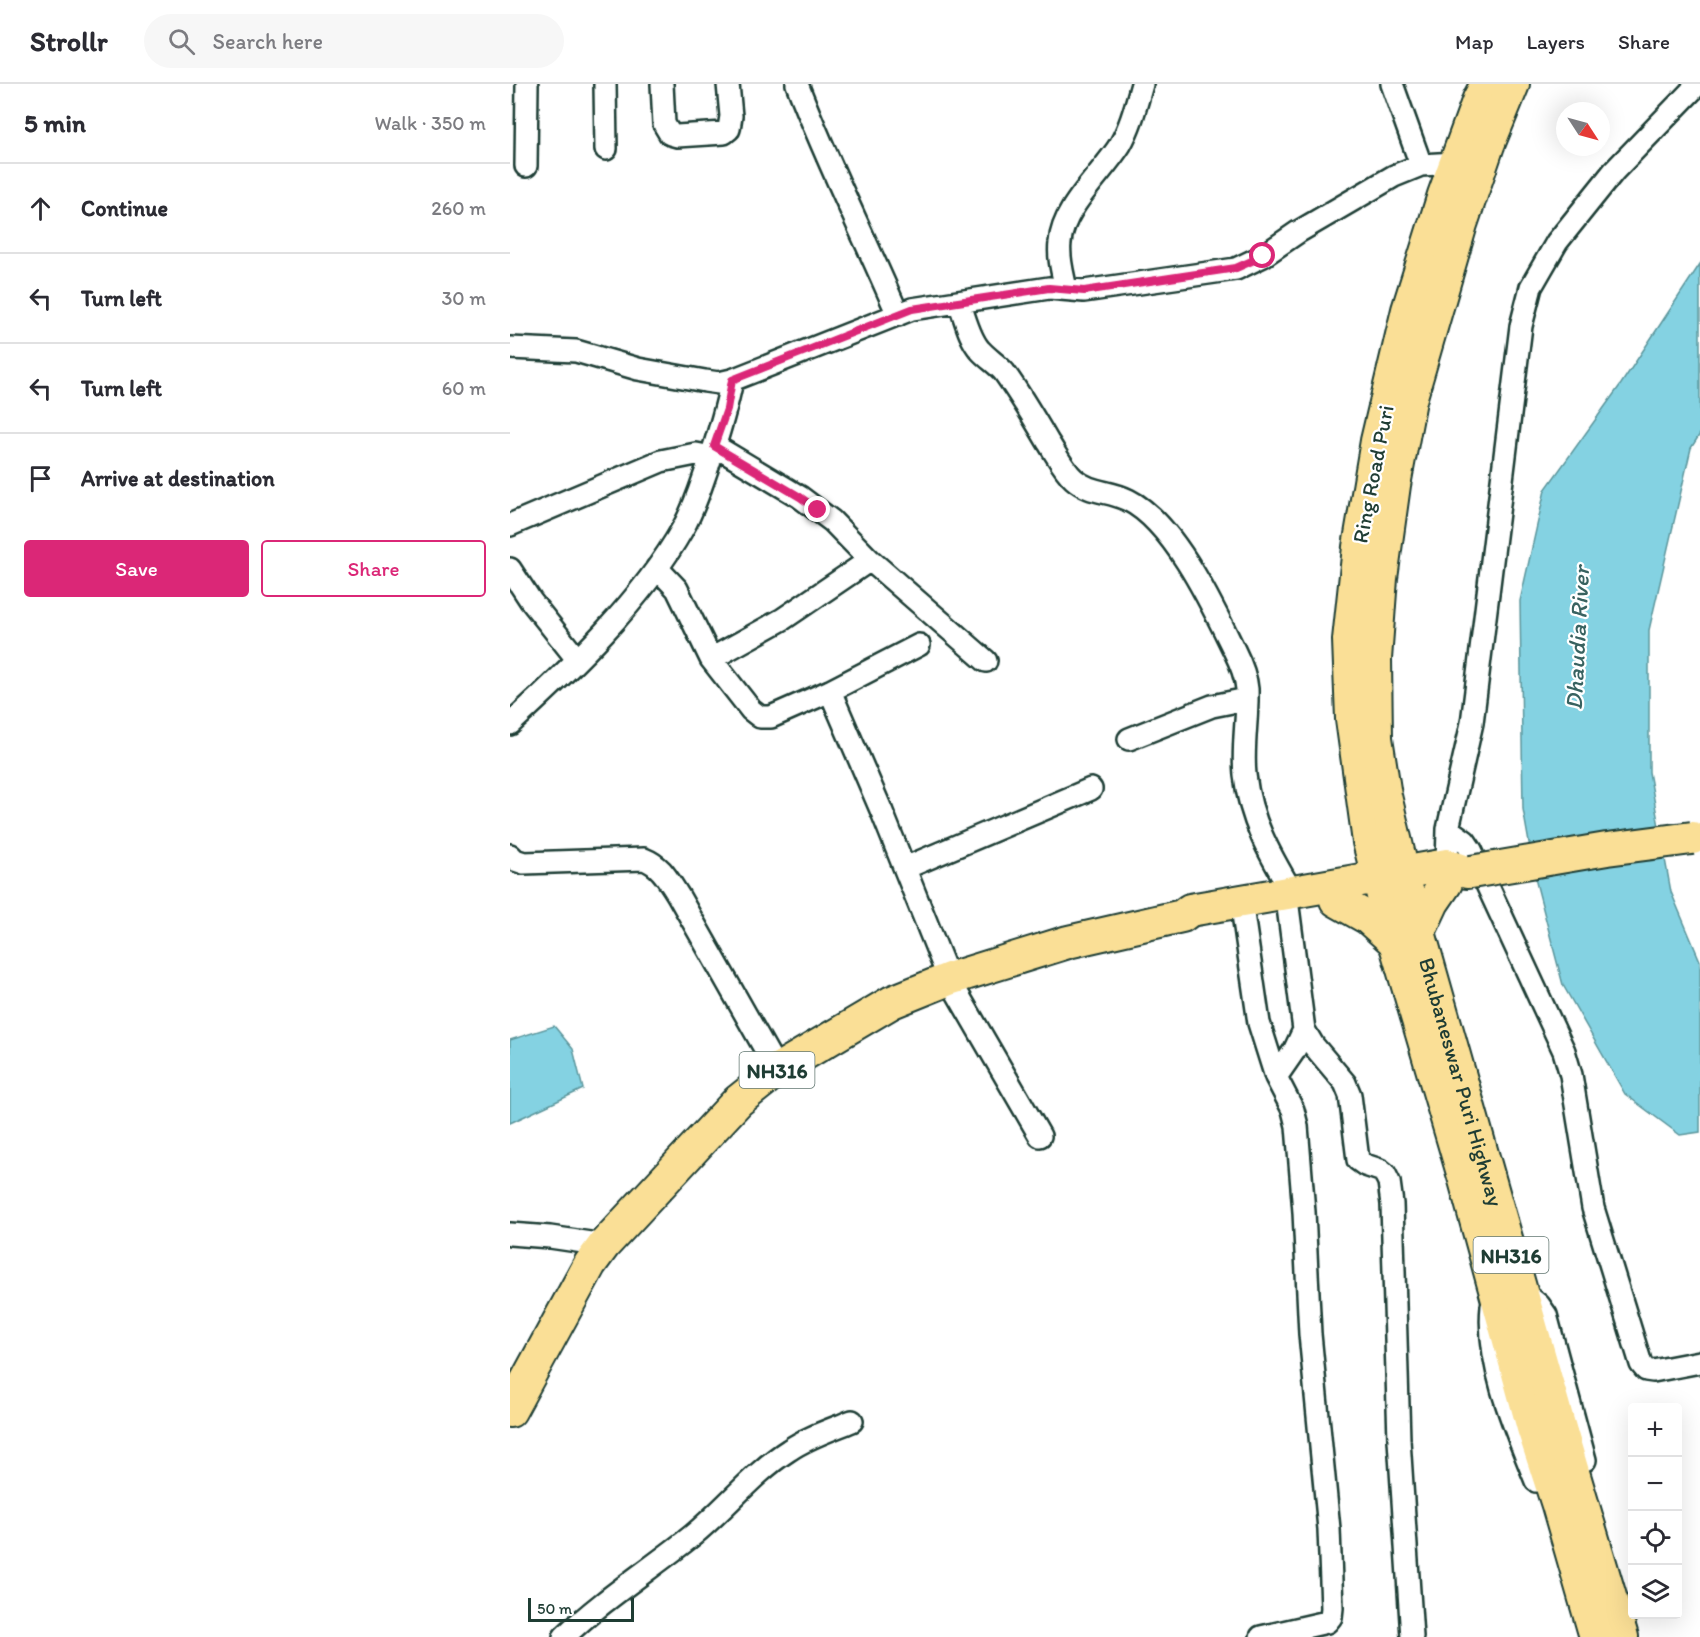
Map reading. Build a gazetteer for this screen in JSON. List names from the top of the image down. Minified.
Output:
{"streets":{"highway":["Ring Road Puri","NH316","Bhubaneswar Puri Highway"]},"crossings":[["Ring Road Puri","NH316"],["Ring Road Puri","Bhubaneswar Puri Highway"],["NH316","Bhubaneswar Puri Highway"]],"water":["Dhaudia River"],"scale_bar":"50 m","north":"bottom right","page":{"header":"Strollr","search":"Search here","nav":["Map","Layers","Share"],"heading":["5 min","Walk · 350 m"],"list":[["Continue","260 m"],["Turn left","30 m"],["Turn left","60 m"],"Arrive at destination"],"buttons":["Save","Share"],"map_buttons":["+","−"],"scale":"50 m"}}
